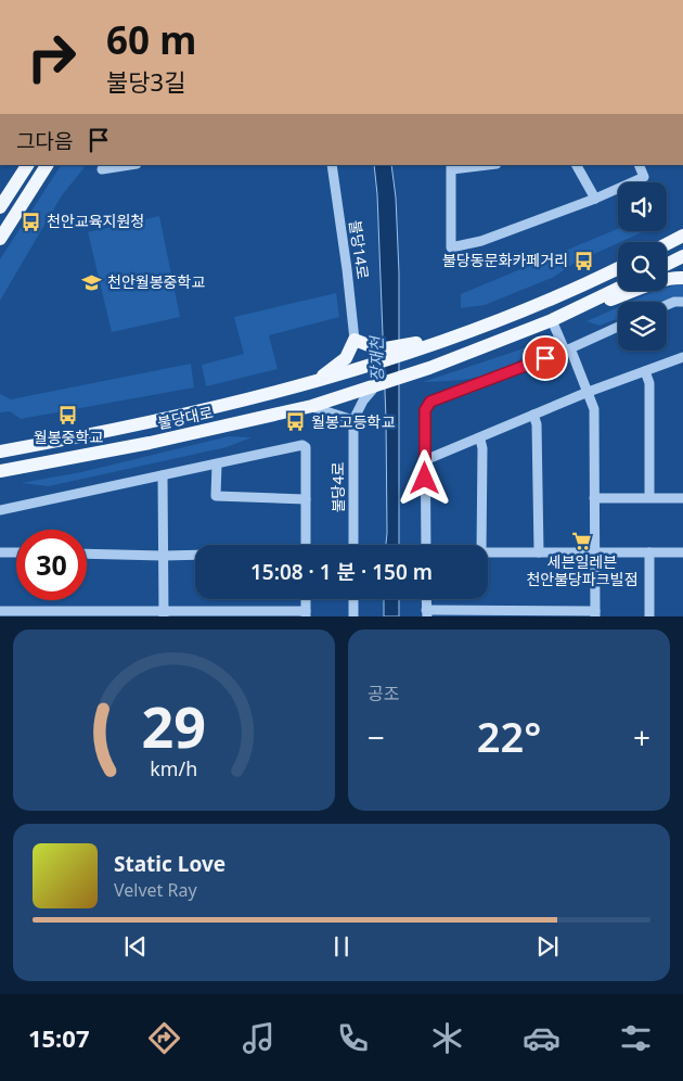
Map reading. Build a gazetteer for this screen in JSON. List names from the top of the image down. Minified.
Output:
{"streets":{"main road":["불당대로"],"street":["불당14로","불당4로"]},"water":["장재천"],"places":{"bus stop":["천안교육지원청","불당동문화카페거리","월봉중학교","월봉고등학교"],"school or university":["천안월봉중학교"],"supermarket":["세븐일레븐 천안불당파크빌점"]},"page":{"turn":["60 m","불당3길"],"then":"그다음","limit":"30","trip":"15:08 · 1 분 · 150 m","tile":"공조","heat":["−","22°","+"],"song":["Static Love","Velvet Ray"],"tabs":"15:07","gauge":["29","km/h"]}}
